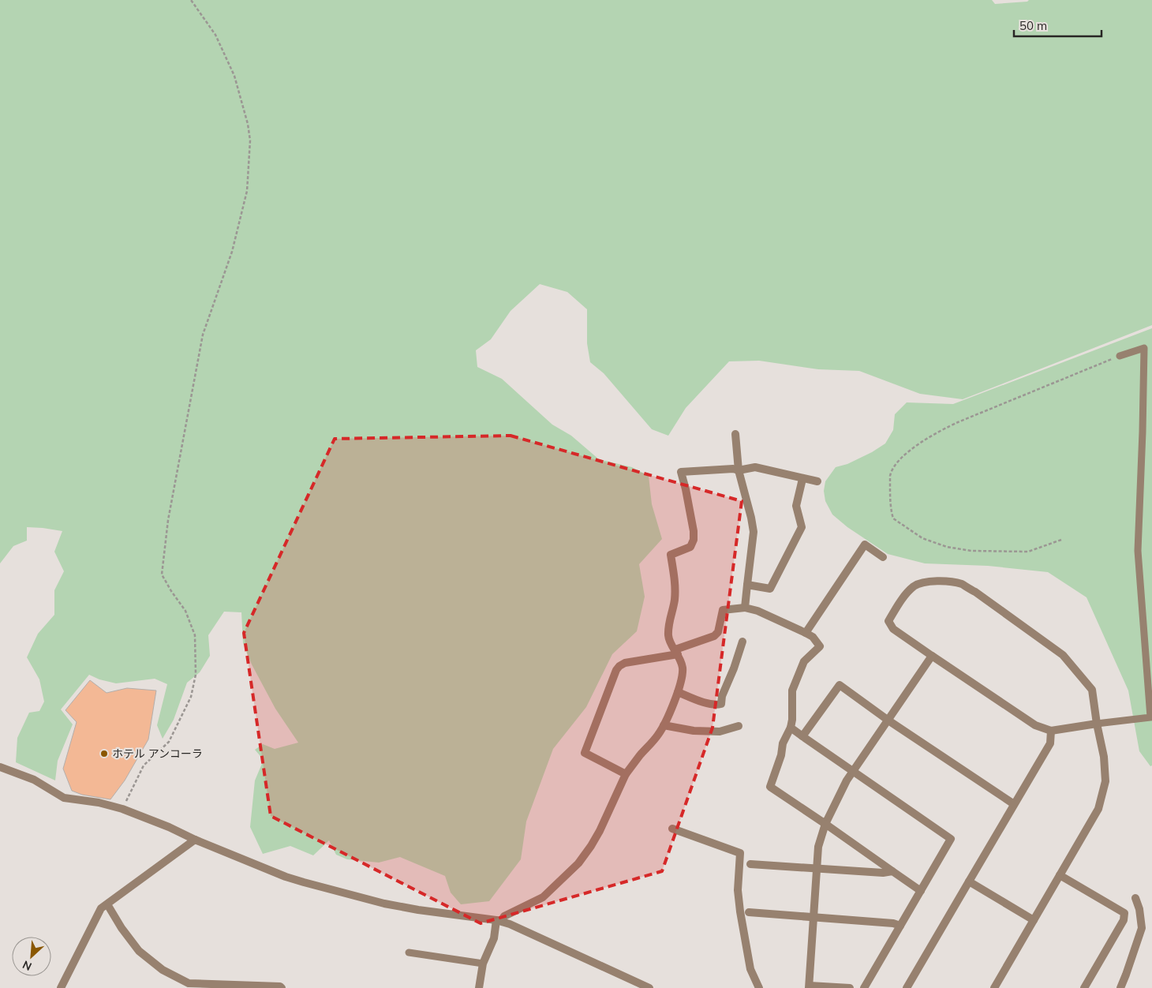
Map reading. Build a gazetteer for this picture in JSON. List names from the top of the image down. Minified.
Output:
{"places":["ホテル アンコーラ"],"scale_bar":"50 m","north":"bottom left"}
